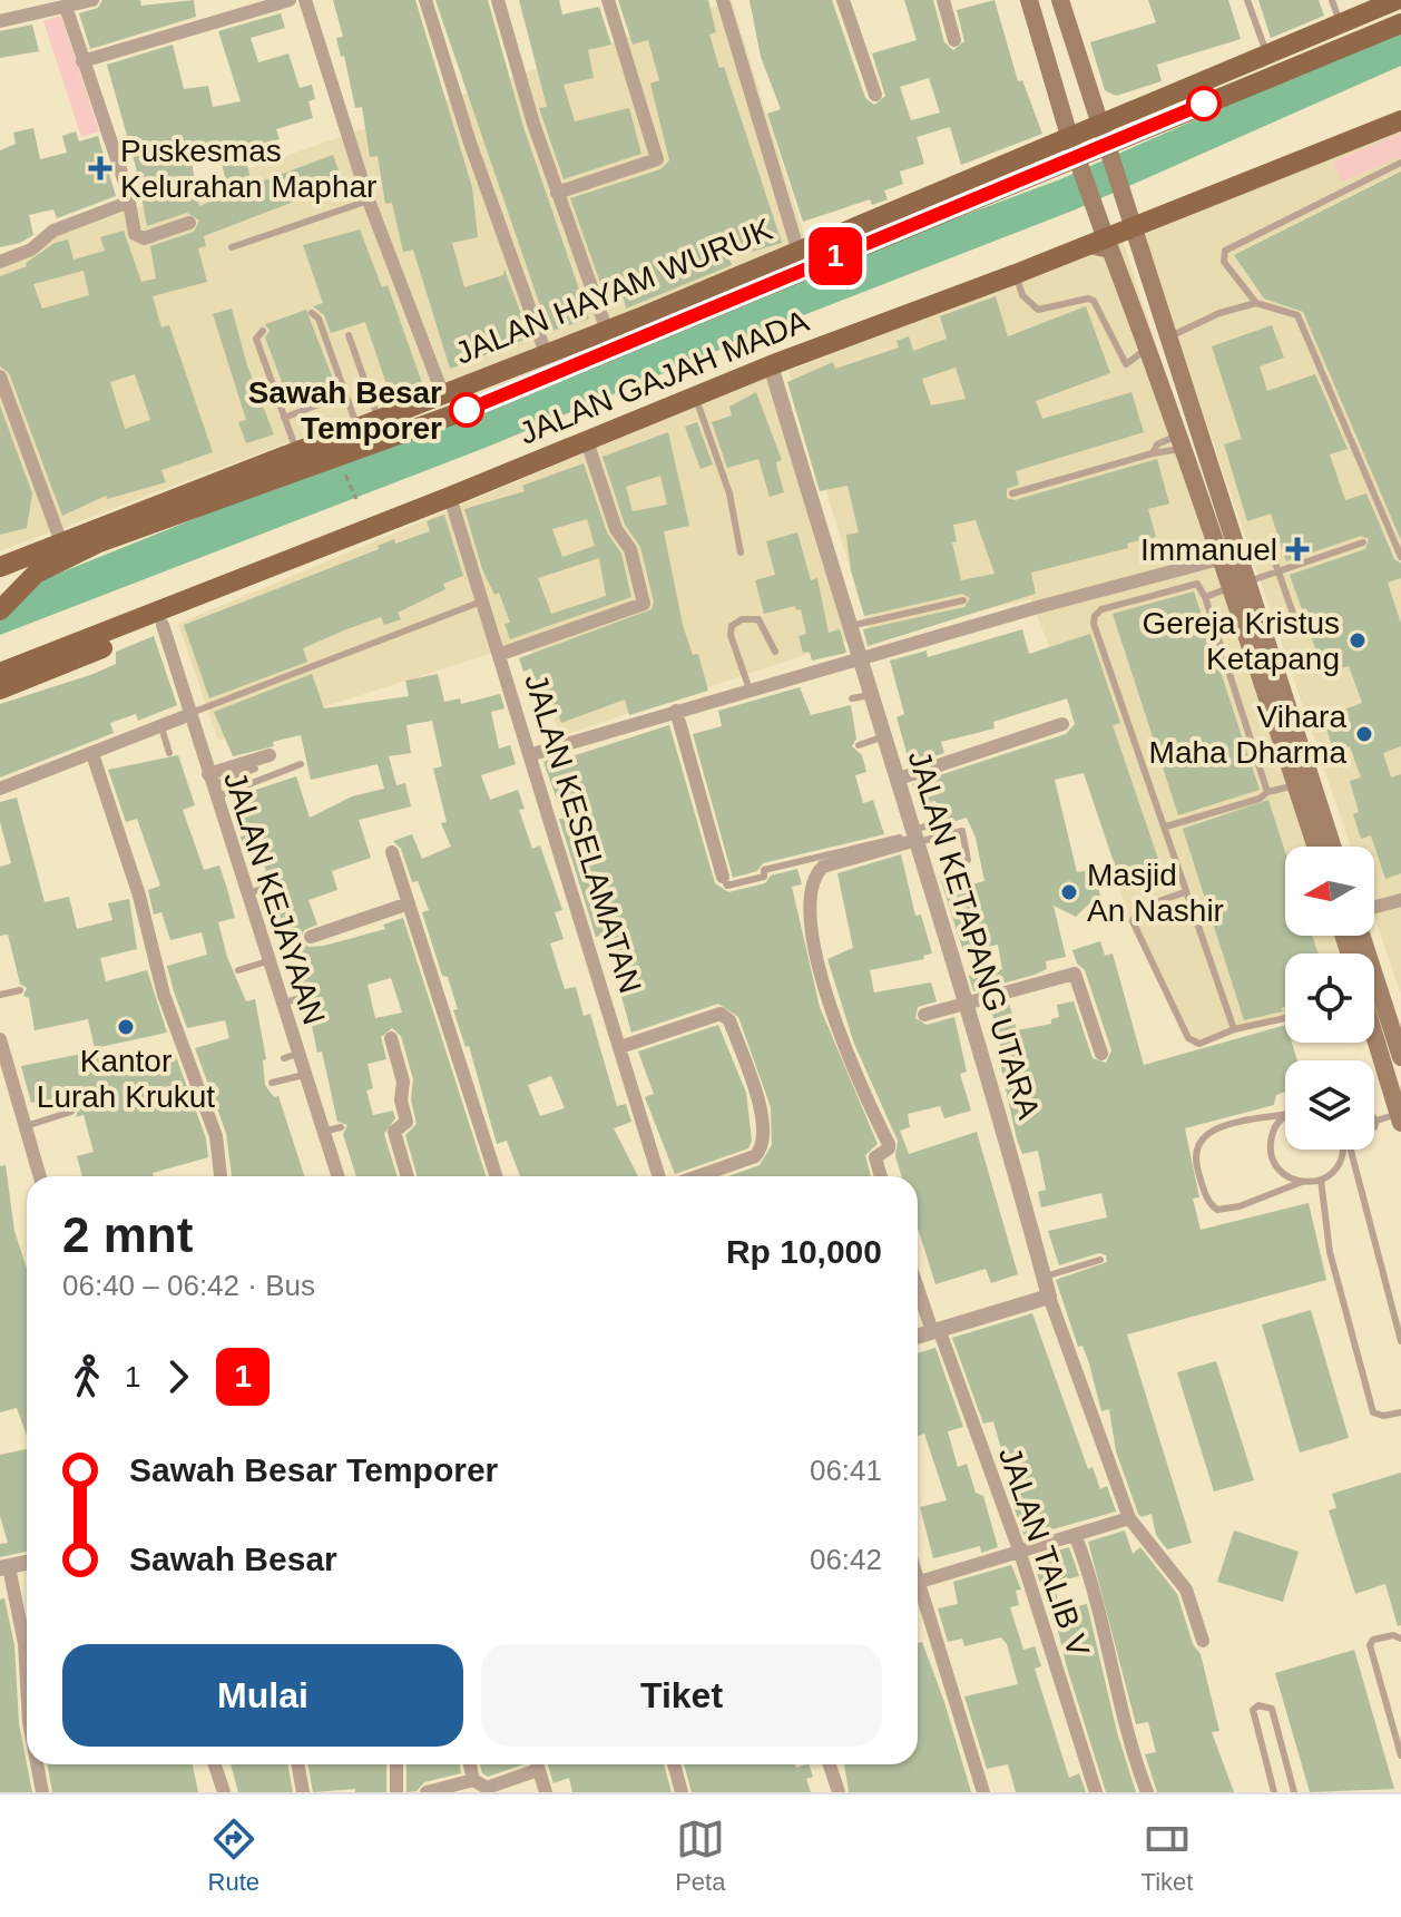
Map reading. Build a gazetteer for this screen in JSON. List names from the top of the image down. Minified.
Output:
{"streets":{"main road":["JALAN HAYAM WURUK","JALAN GAJAH MADA"],"street":["JALAN KESELAMATAN","JALAN KEJAYAAN","JALAN KETAPANG UTARA","JALAN TALIB V"]},"crossings":[["JALAN GAJAH MADA","JALAN KESELAMATAN"],["JALAN GAJAH MADA","JALAN KETAPANG UTARA"]],"places":{"health":["Puskesmas Kelurahan Maphar","Immanuel"],"other":["Sawah Besar Temporer","Gereja Kristus Ketapang","Vihara Maha Dharma","Masjid An Nashir","Kantor Lurah Krukut"]},"lines":["bus line 1"],"north":"left","page":{"on_map":"1","heading":["2 mnt","06:40 – 06:42 · Bus","Rp 10,000"],"legs":["1","1"],"list":[{"name":"Sawah Besar Temporer","value":"06:41"},{"name":"Sawah Besar","value":"06:42"}],"buttons":["Mulai","Tiket"],"tabs":["Rute","Peta","Tiket"]}}
